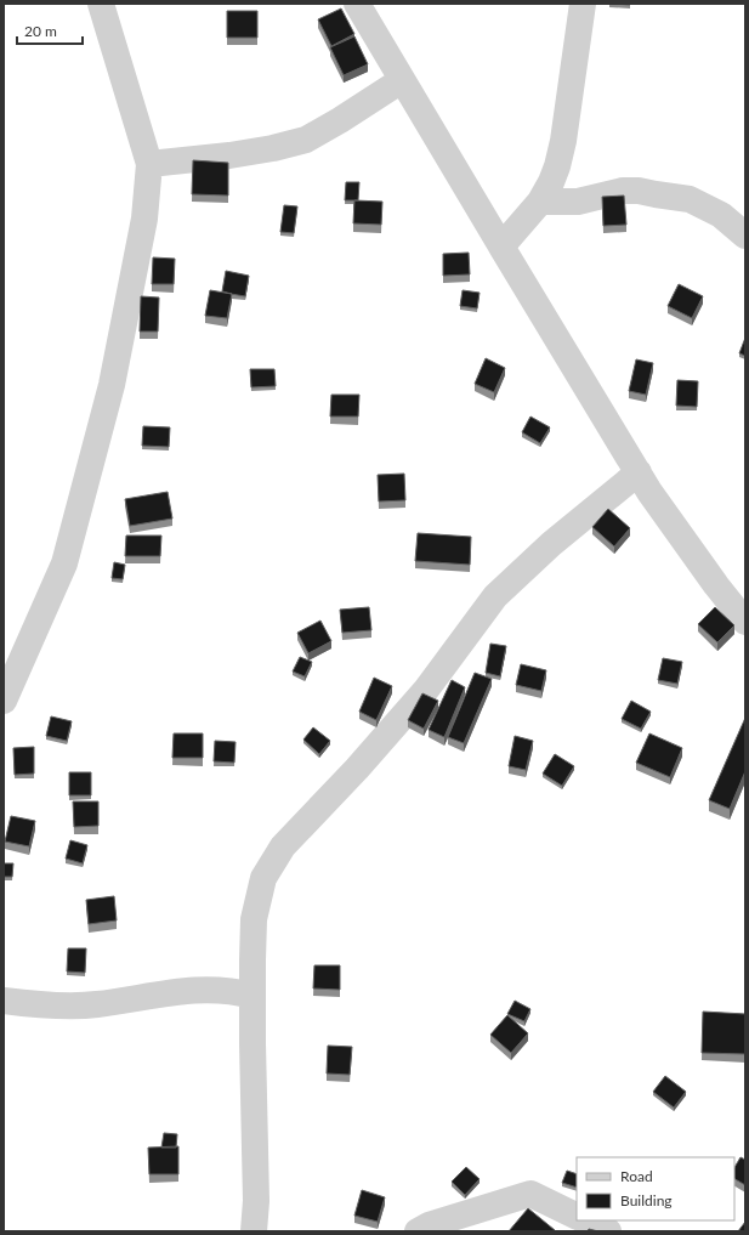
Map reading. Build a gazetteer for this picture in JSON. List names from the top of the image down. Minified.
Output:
{"legend":["Road","Building"],"scale_bar":"20 m"}
